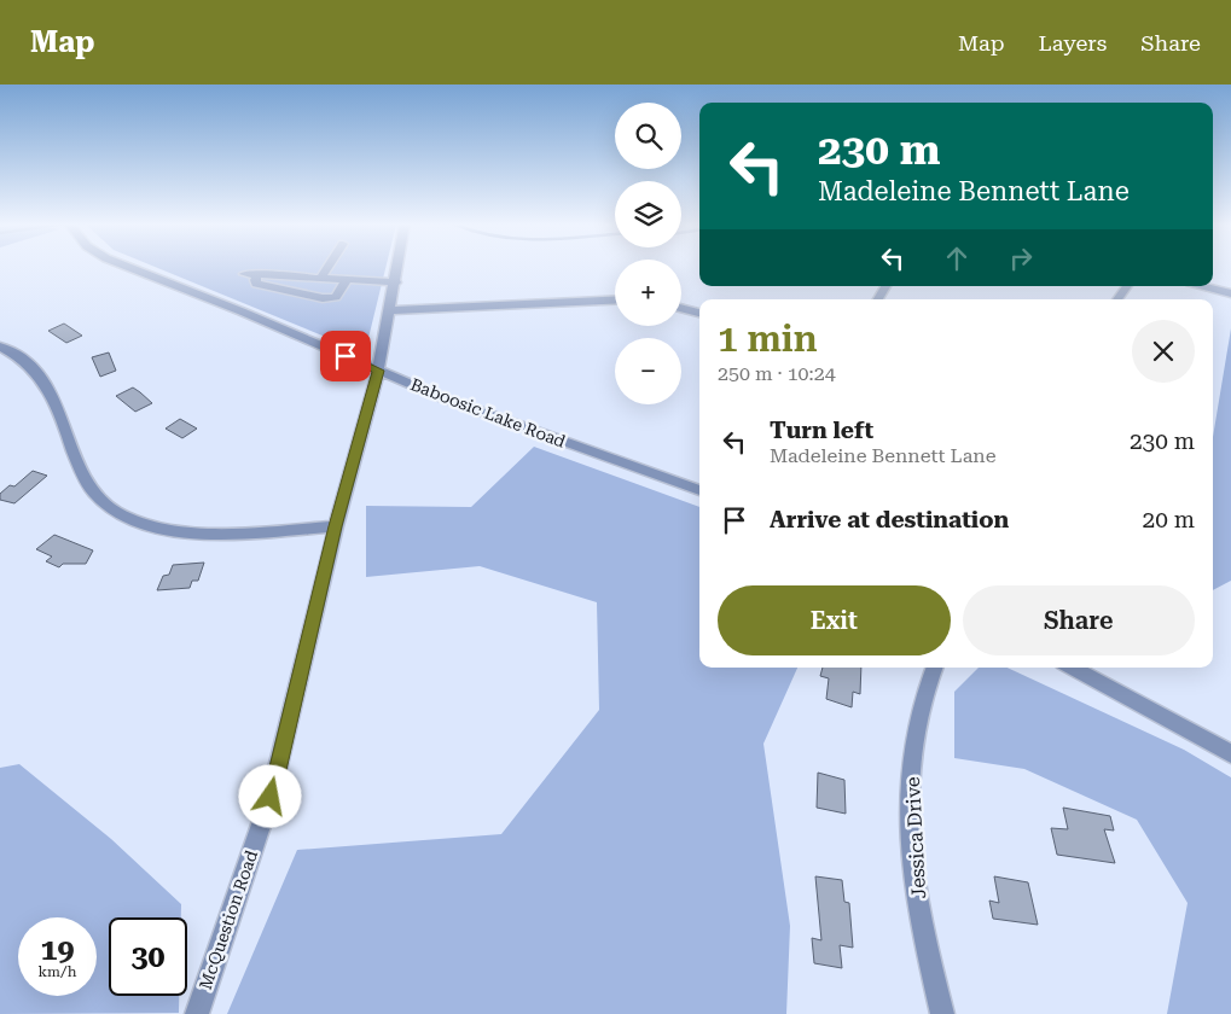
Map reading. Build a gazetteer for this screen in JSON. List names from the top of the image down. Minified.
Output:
{"streets":{"street":["Baboosic Lake Road","Jessica Drive","McQuestion Road"]},"crossings":[["Baboosic Lake Road","McQuestion Road"]],"page":{"header":"Map","nav":["Map","Layers","Share"],"map_buttons":["+","−"],"turn":["230 m","Madeleine Bennett Lane"],"heading":["1 min","250 m · 10:24"],"list":[{"name":"Turn left","note":"Madeleine Bennett Lane","value":"230 m"},{"name":"Arrive at destination","value":"20 m"}],"buttons":["Exit","Share"],"speed":"19 km/h","limit":"30"}}
